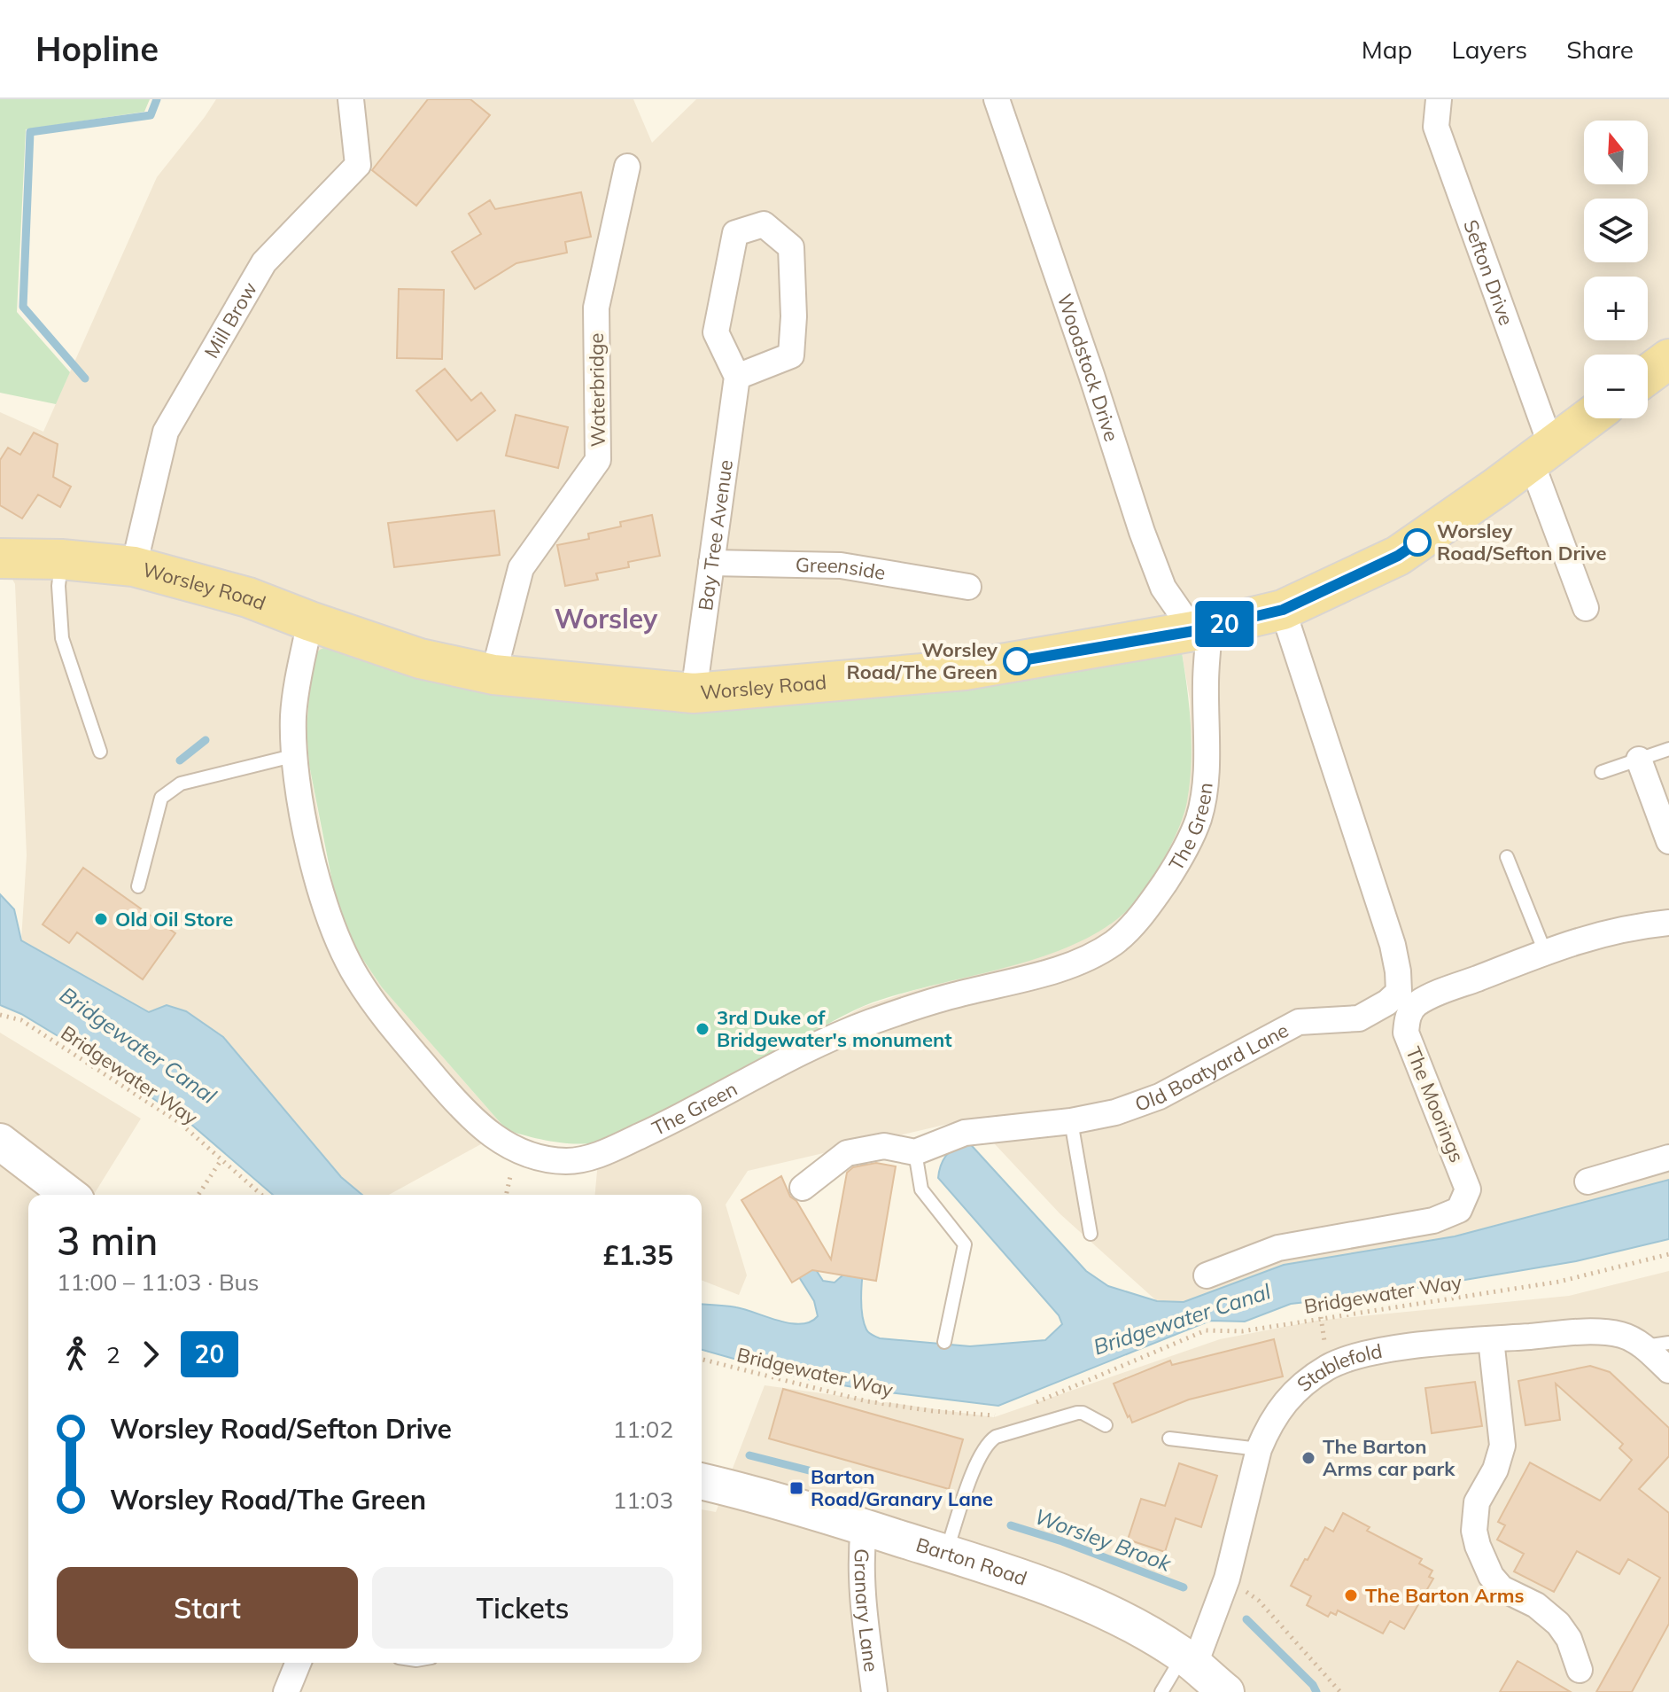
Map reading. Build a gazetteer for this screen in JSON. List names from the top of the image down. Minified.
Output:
{"streets":{"main road":["Worsley Road","Barton Road"],"street":["Sefton Drive","Mill Brow","Woodstock Drive","Waterbridge","Bay Tree Avenue","Greenside","The Green","Old Boatyard Lane","The Moorings","Stablefold","Granary Lane"],"path":["Bridgewater Way"]},"crossings":[["Sefton Drive","Worsley Road"],["Mill Brow","Worsley Road"],["Woodstock Drive","Worsley Road"],["Woodstock Drive","The Green"],["Waterbridge","Worsley Road"],["Bay Tree Avenue","Greenside"],["Bay Tree Avenue","Worsley Road"],["Worsley Road","The Green"],["Worsley Road","Old Boatyard Lane"],["Stablefold","Barton Road"],["Barton Road","Granary Lane"]],"districts":["Worsley"],"water":["Bridgewater Canal","Worsley Brook"],"places":{"other":["Worsley Road/Sefton Drive","Worsley Road/The Green","Old Oil Store","3rd Duke of Bridgewater's monument","The Barton Arms car park","The Barton Arms"],"transit":["Barton Road/Granary Lane"]},"lines":["bus line 20"],"north":"top","page":{"header":"Hopline","nav":["Map","Layers","Share"],"on_map":"20","map_buttons":["+","−"],"heading":["3 min","11:00 – 11:03 · Bus","£1.35"],"legs":["2","20"],"list":[{"name":"Worsley Road/Sefton Drive","value":"11:02"},{"name":"Worsley Road/The Green","value":"11:03"}],"buttons":["Start","Tickets"]}}
